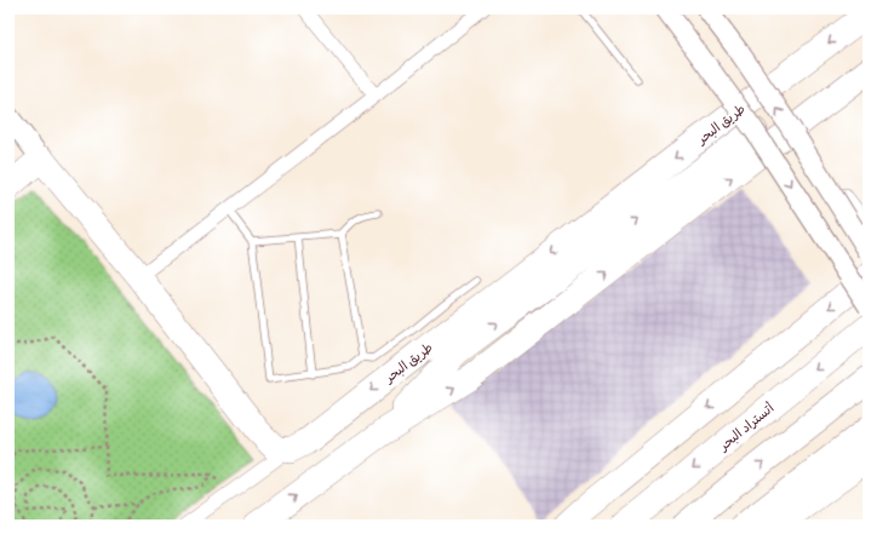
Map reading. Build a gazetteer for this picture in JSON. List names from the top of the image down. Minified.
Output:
{"streets":{"highway":["طريق البحر","أتستراد البحر"]}}
